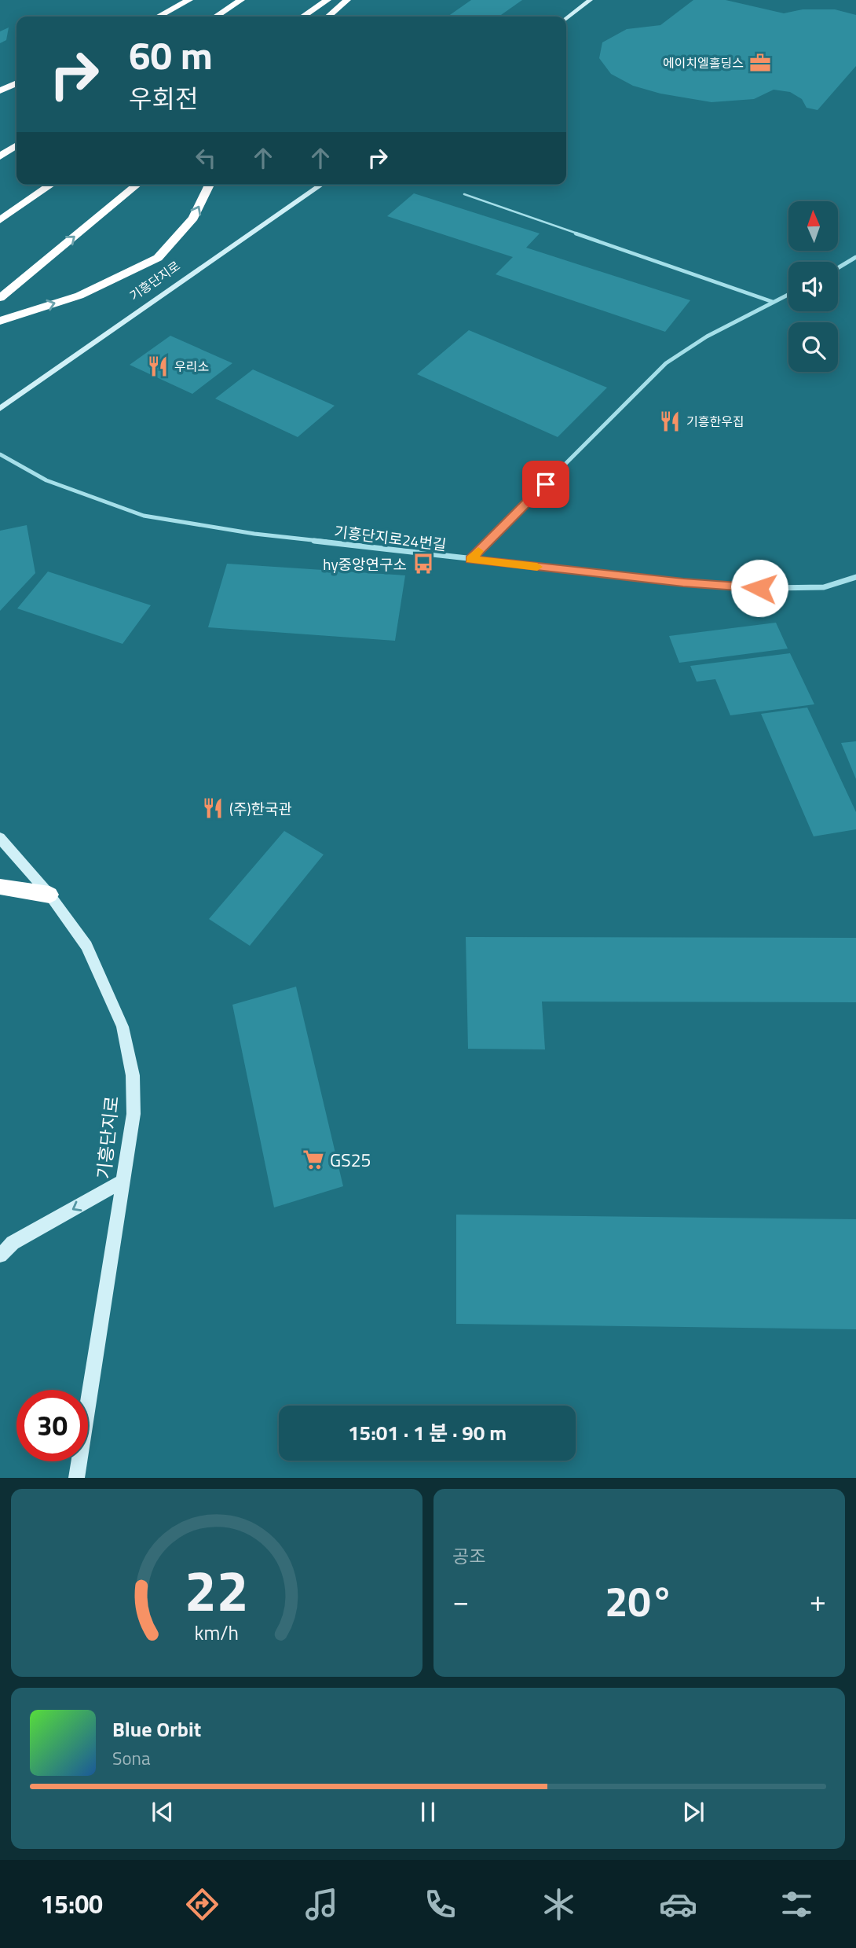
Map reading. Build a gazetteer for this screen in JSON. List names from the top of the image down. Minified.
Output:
{"streets":{"street":["기흥단지로","기흥단지로24번길"]},"places":{"office":["에이치엘홀딩스"],"restaurant":["우리소","기흥한우집","(주)한국관"],"bus stop":["hy중앙연구소"],"supermarket":["GS25"]},"north":"top","page":{"turn":["60 m","우회전"],"limit":"30","trip":"15:01 · 1 분 · 90 m","tile":"공조","heat":["−","20°","+"],"song":["Blue Orbit","Sona"],"tabs":"15:00","gauge":["22","km/h"]}}
